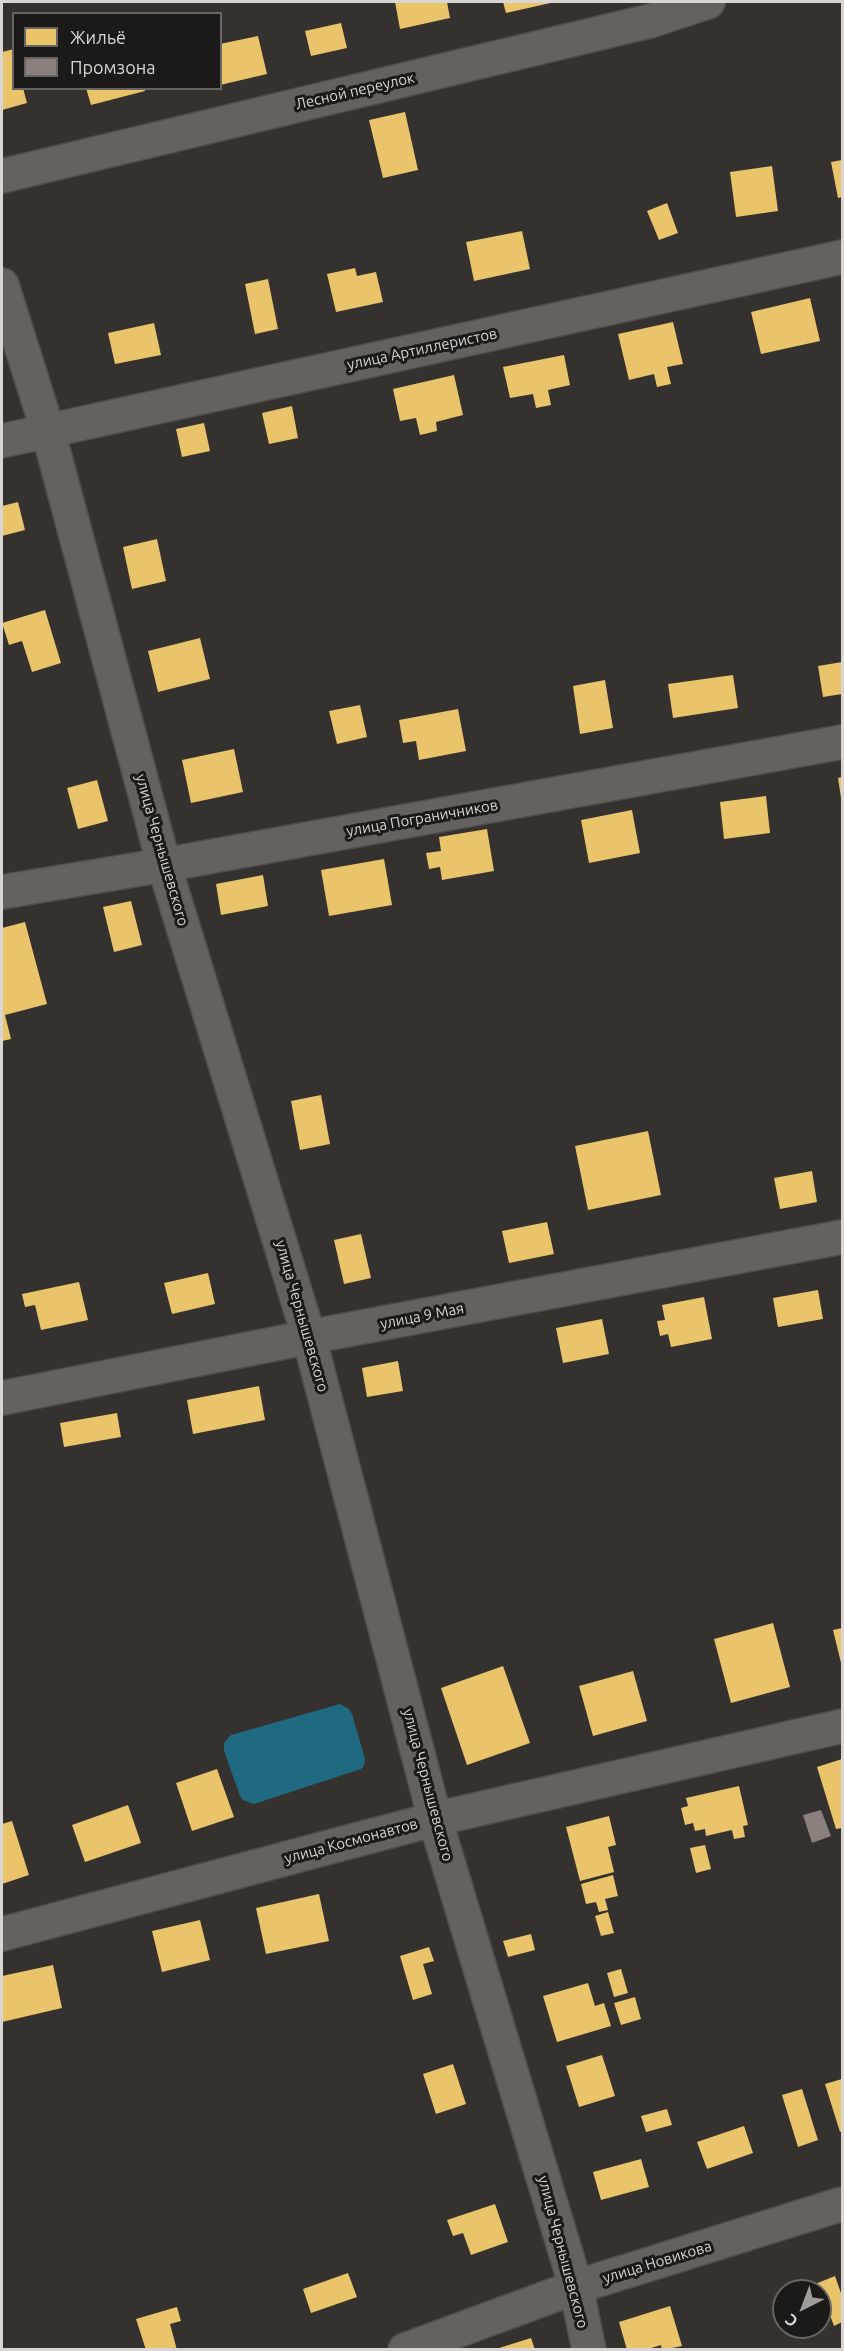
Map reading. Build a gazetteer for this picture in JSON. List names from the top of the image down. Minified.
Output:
{"streets":{"street":["Лесной переулок","улица Артиллеристов","улица Пограничников","улица Чернышевского","улица 9 Мая","улица Космонавтов","улица Новикова"]},"crossings":[["улица Артиллеристов","улица Чернышевского"],["улица Пограничников","улица Чернышевского"],["улица Чернышевского","улица 9 Мая"],["улица Чернышевского","улица Космонавтов"],["улица Чернышевского","улица Новикова"]],"legend":["Жильё","Промзона"],"north":"bottom left"}
